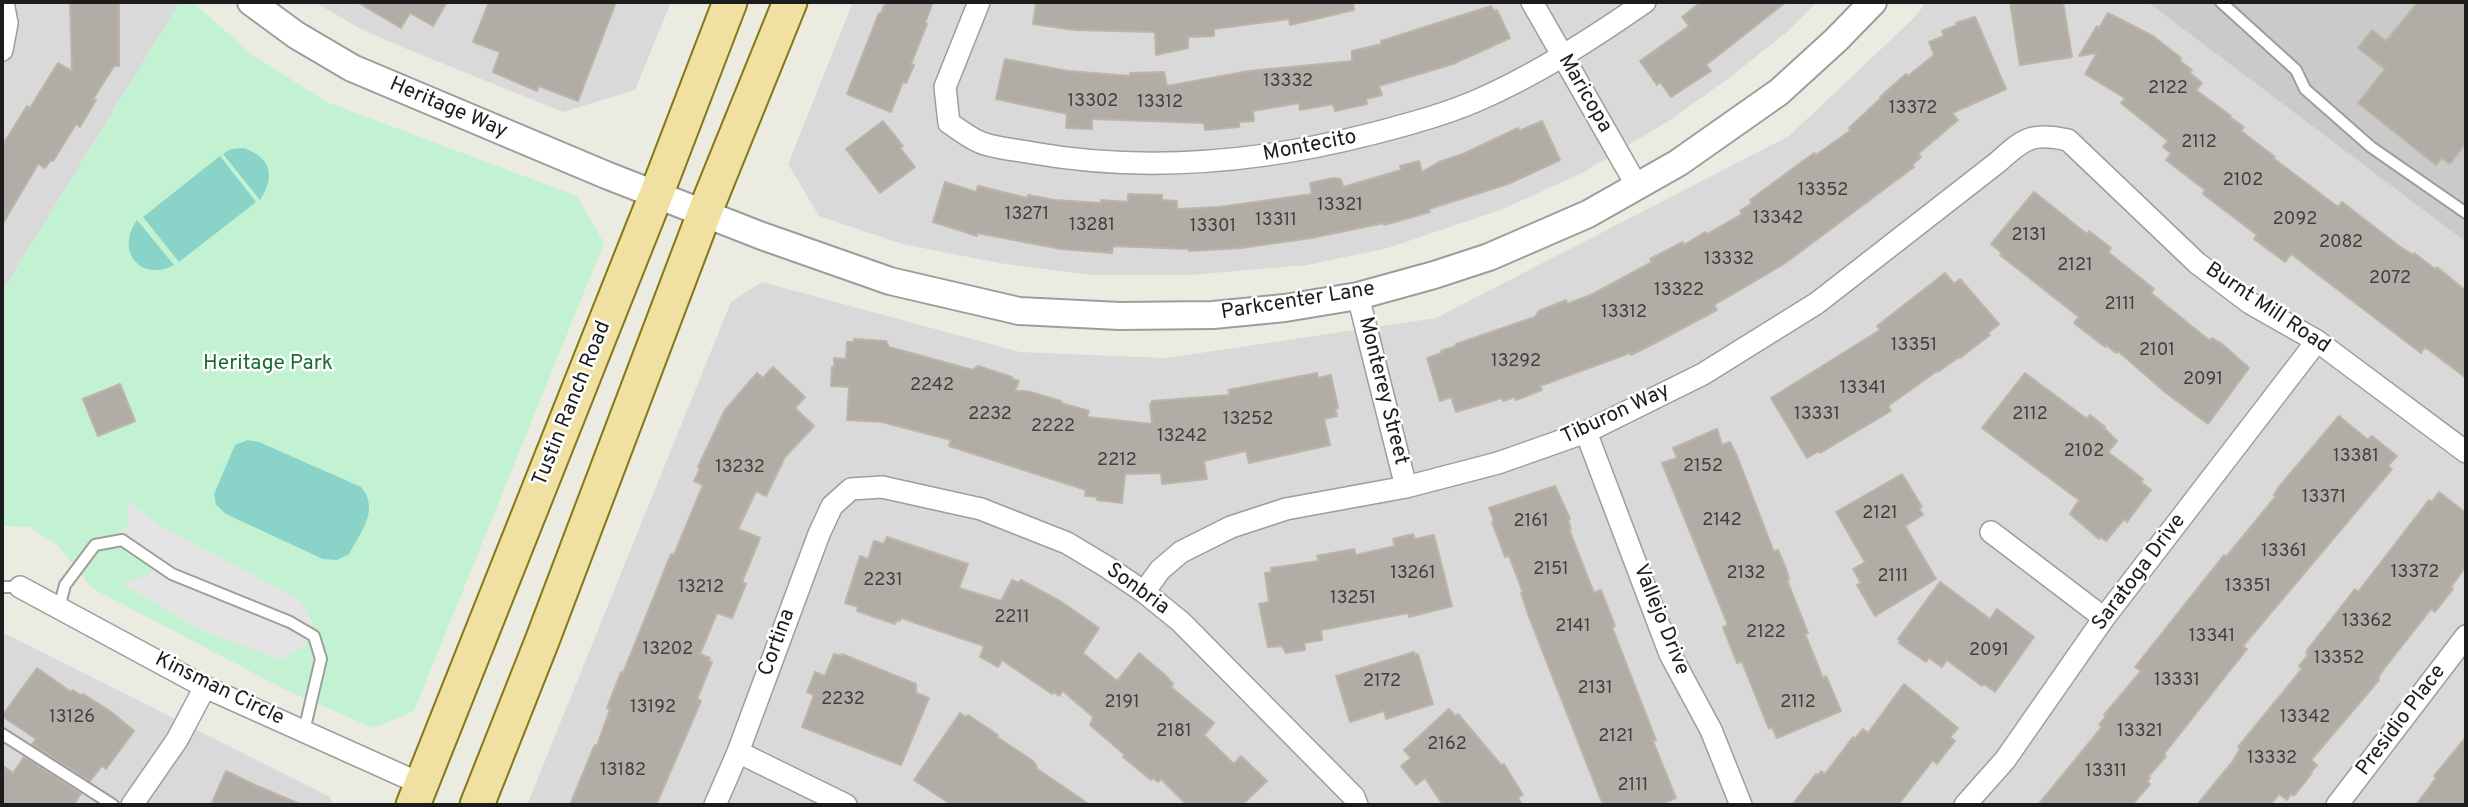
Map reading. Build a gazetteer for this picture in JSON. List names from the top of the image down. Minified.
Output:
{"streets":{"main road":["Tustin Ranch Road"],"street":["Maricopa","Heritage Way","Montecito","Parkcenter Lane","Burnt Mill Road","Monterey Street","Tiburon Way","Saratoga Drive","Sonbria","Vallejo Drive","Cortina","Kinsman Circle","Presidio Place"]},"crossings":[["Maricopa","Montecito"],["Maricopa","Parkcenter Lane"],["Heritage Way","Parkcenter Lane"],["Heritage Way","Tustin Ranch Road"],["Parkcenter Lane","Monterey Street"],["Parkcenter Lane","Tustin Ranch Road"],["Burnt Mill Road","Tiburon Way"],["Burnt Mill Road","Saratoga Drive"],["Monterey Street","Tiburon Way"],["Tustin Ranch Road","Kinsman Circle"],["Tiburon Way","Sonbria"],["Tiburon Way","Vallejo Drive"],["Sonbria","Cortina"]],"parks":["Heritage Park"],"house_numbers":["13332","2122","13302","13312","13372","2112","2102","13352","13321","13271","13342","2092","13311","13281","13301","2131","2082","13332","2121","2072","13322","2111","13312","13351","2101","13292","2091","2242","13341","2232","13331","2112","13252","2222","13242","2102","13381","2212","2152","13232","13371","2121","2142","2161","13361","2151","13372","13261","2132","2111","2231","13351","13212","13251","2211","13362","2141","2122","13341","13202","2091","13352","13331","2172","2131","2232","2191","2112","13192","13126","13342","2181","13321","2121","2162","13332","13182","13311","2111"]}
